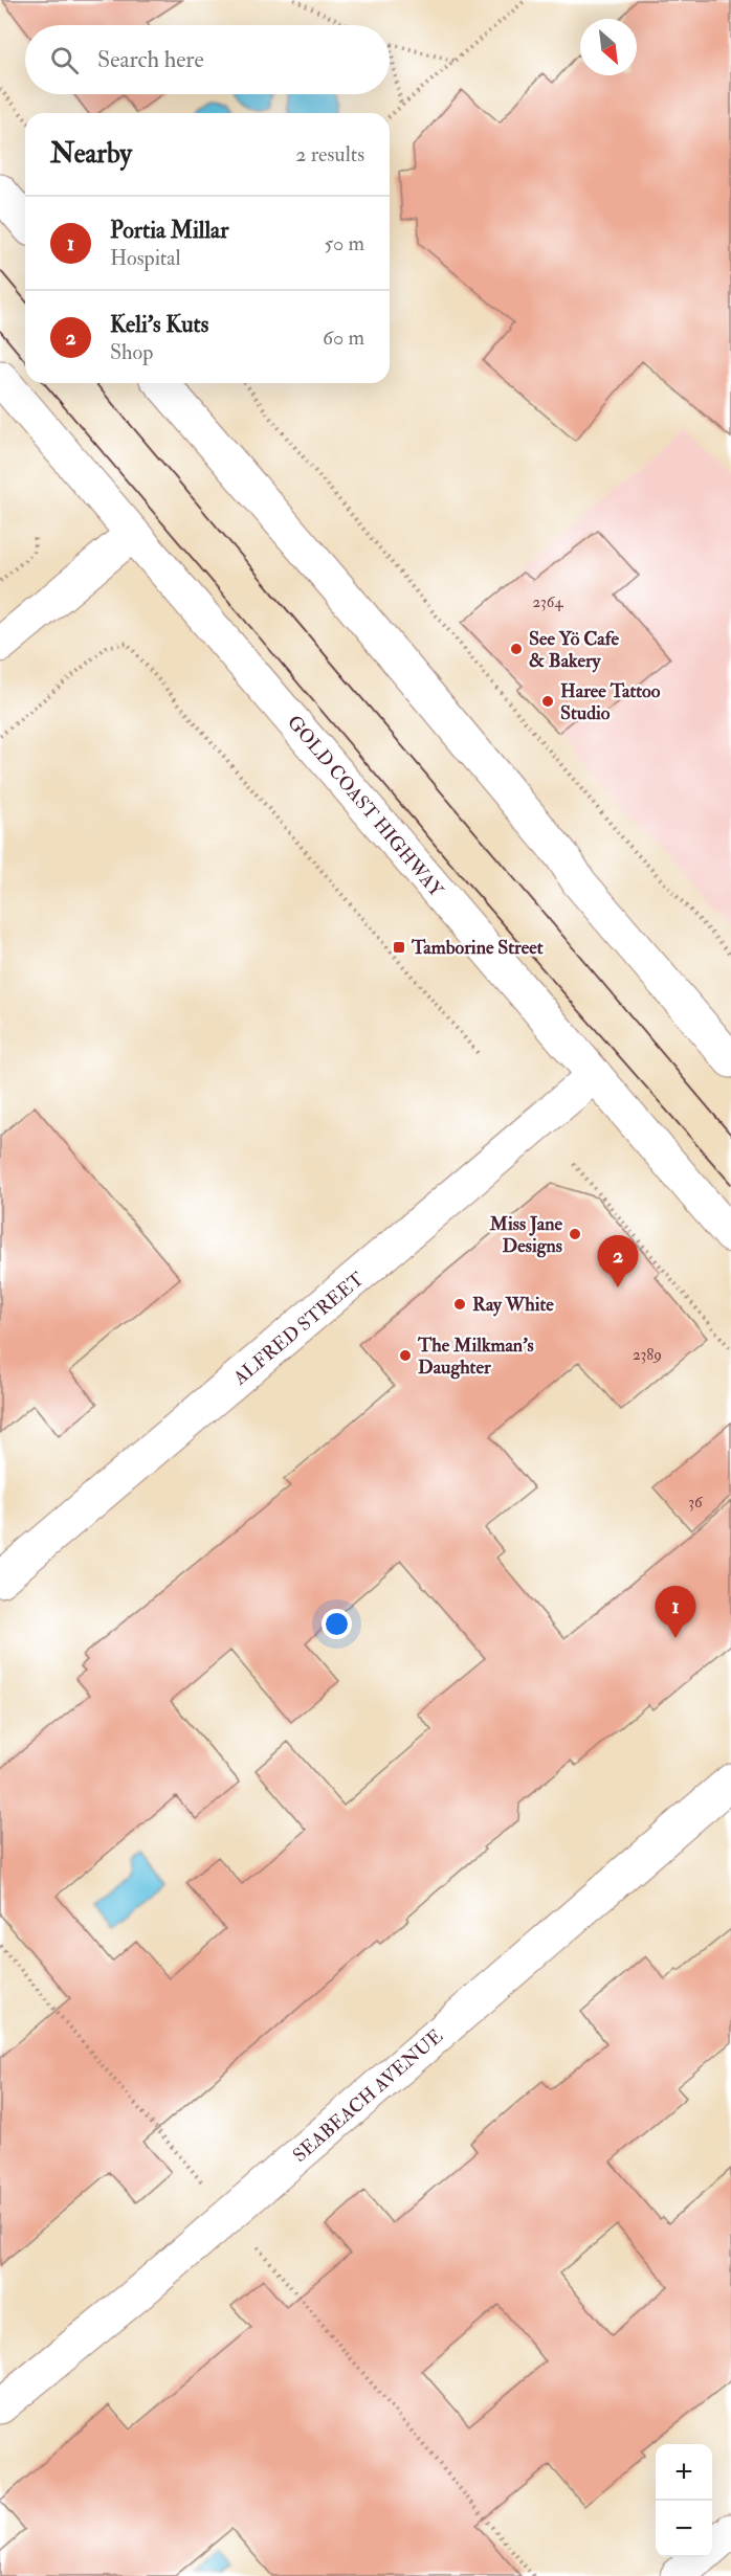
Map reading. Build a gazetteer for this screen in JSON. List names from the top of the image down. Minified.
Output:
{"streets":{"main road":["GOLD COAST HIGHWAY","ALFRED STREET","SEABEACH AVENUE"]},"crossings":[["GOLD COAST HIGHWAY","ALFRED STREET"]],"places":{"other":["See Yö Cafe & Bakery","Haree Tattoo Studio","Miss Jane Designs","Ray White","The Milkman’s Daughter"],"transit":["Tamborine Street"]},"house_numbers":["2364","2389","36"],"north":"bottom right","page":{"search":"Search here","heading":["Nearby","2 results"],"list":[{"mark":"1","name":"Portia Millar","note":"Hospital","value":"50 m"},{"mark":"2","name":"Keli's Kuts","note":"Shop","value":"60 m"}],"pins":["2","1"],"map_buttons":["+","−"]}}
